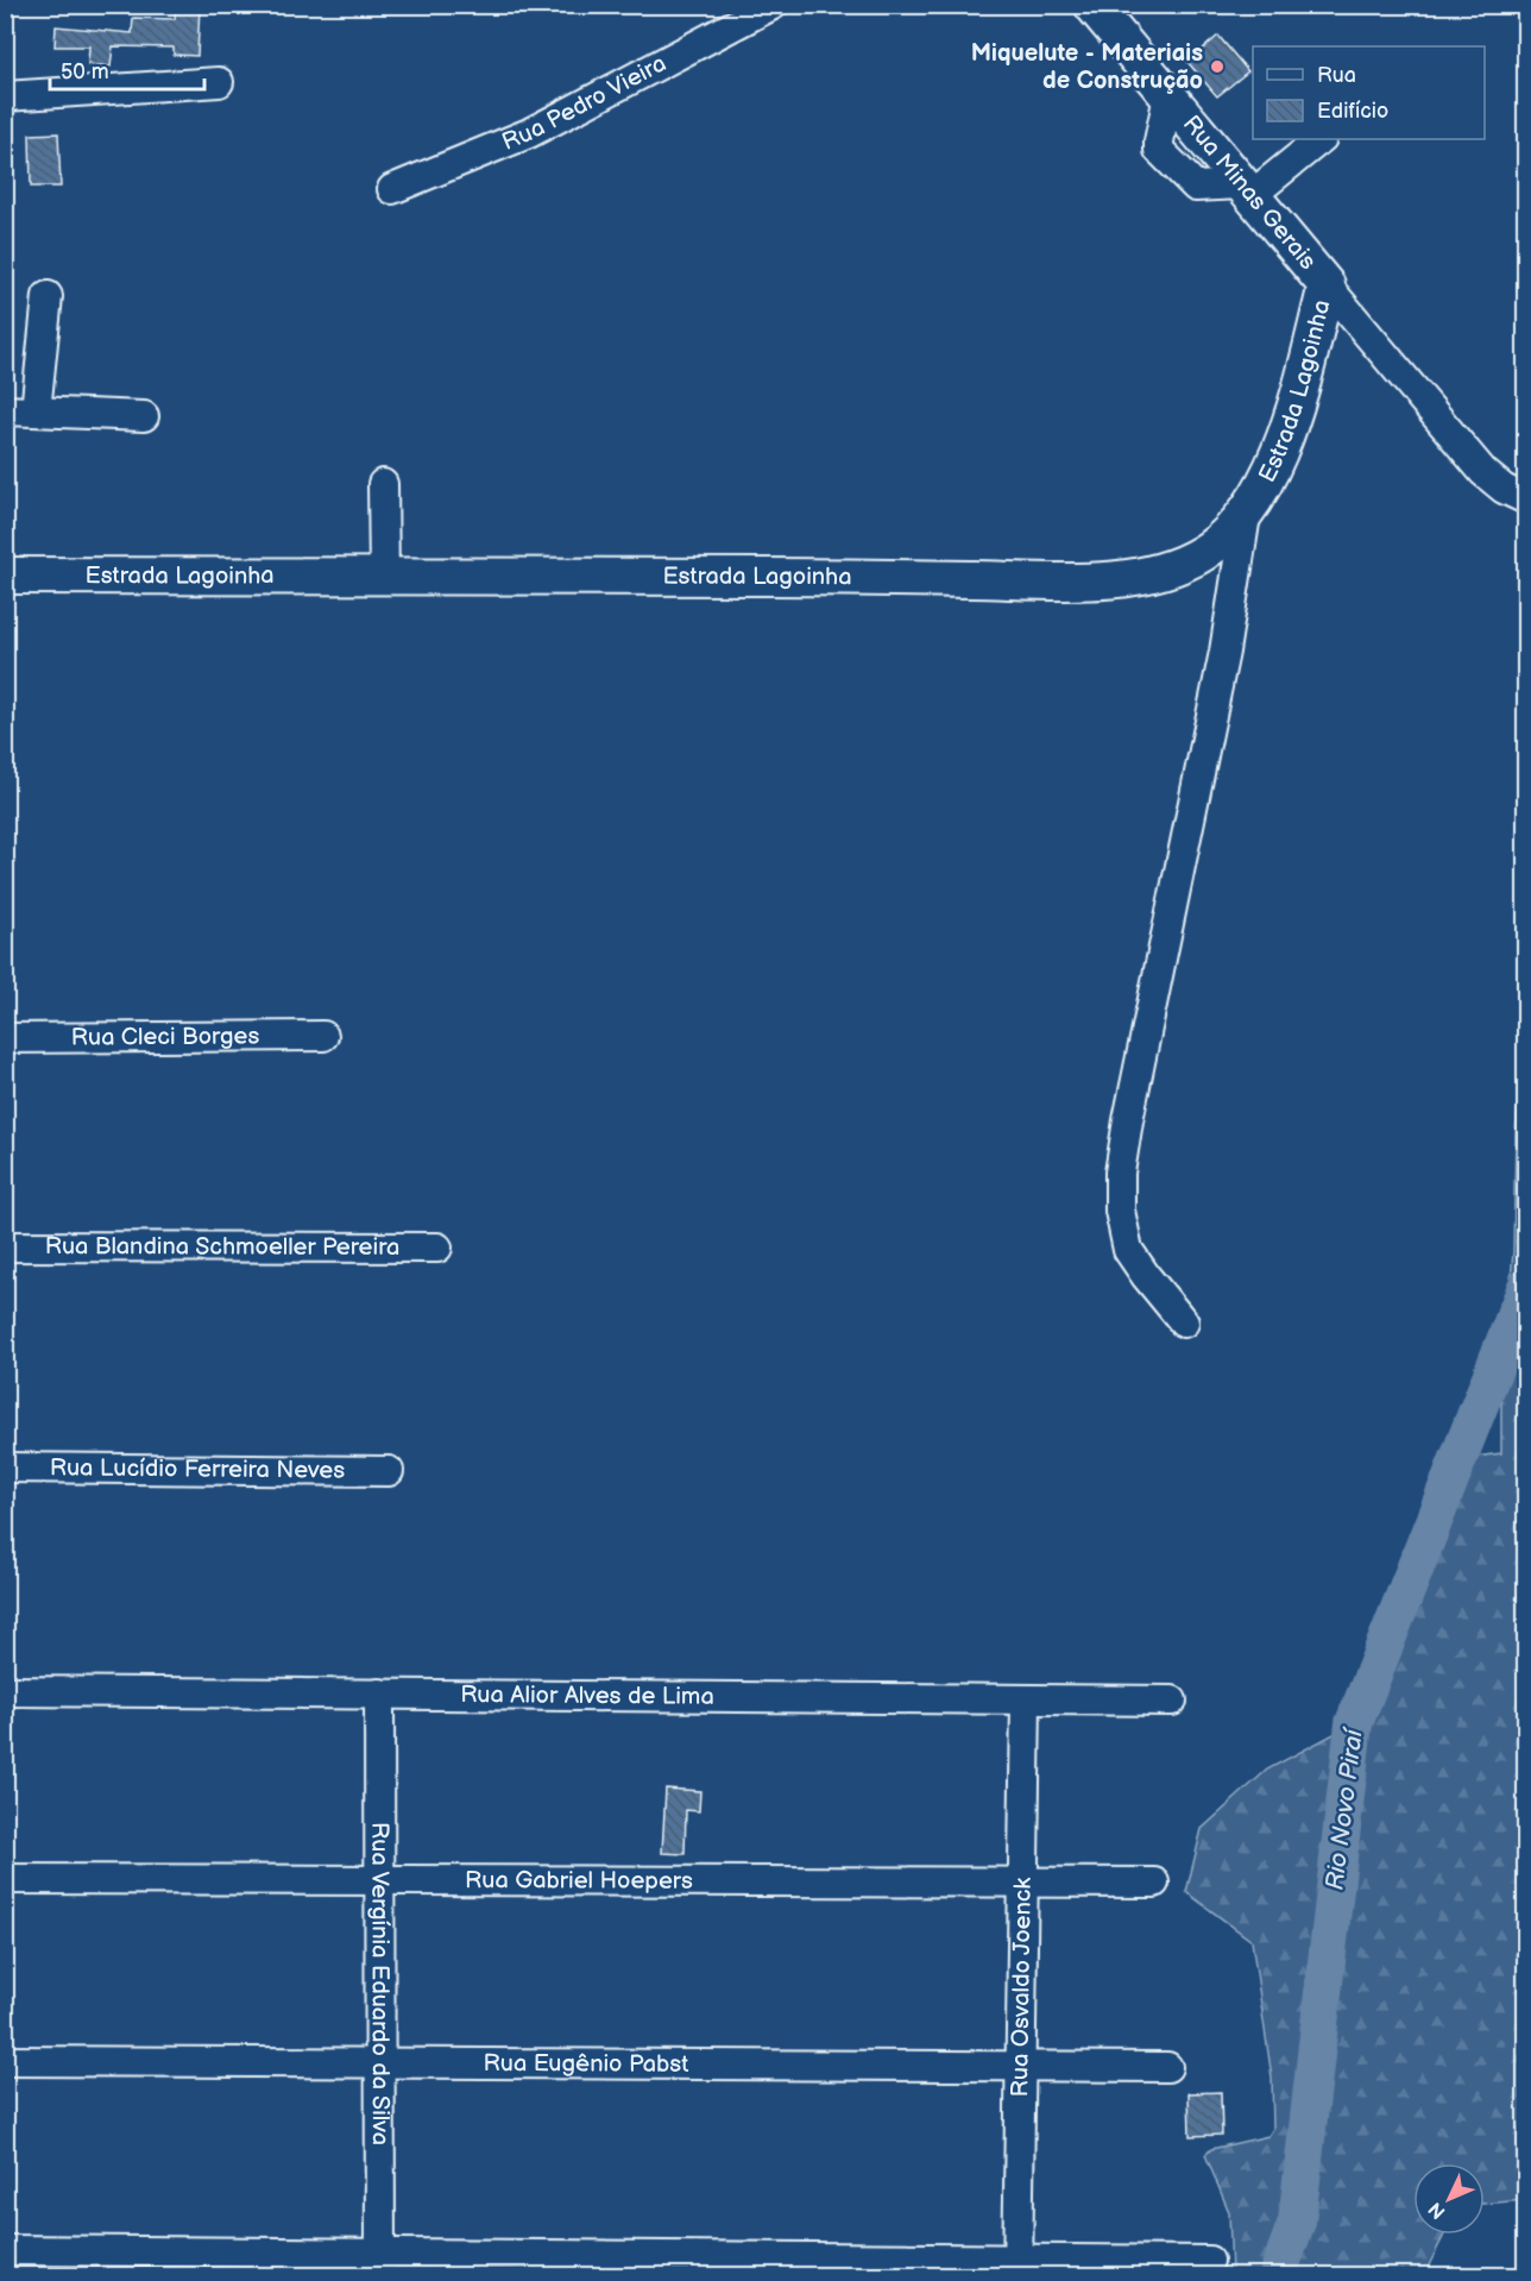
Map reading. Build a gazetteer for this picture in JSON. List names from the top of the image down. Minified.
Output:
{"streets":{"main road":["Rua Minas Gerais","Estrada Lagoinha"],"street":["Rua Pedro Vieira","Rua Cleci Borges","Rua Blandina Schmoeller Pereira","Rua Lucídio Ferreira Neves","Rua Alior Alves de Lima","Rua Gabriel Hoepers","Rua Vergínia Eduardo da Silva","Rua Osvaldo Joenck","Rua Eugênio Pabst"]},"crossings":[["Rua Minas Gerais","Estrada Lagoinha"],["Rua Alior Alves de Lima","Rua Vergínia Eduardo da Silva"],["Rua Alior Alves de Lima","Rua Osvaldo Joenck"],["Rua Gabriel Hoepers","Rua Vergínia Eduardo da Silva"],["Rua Gabriel Hoepers","Rua Osvaldo Joenck"],["Rua Vergínia Eduardo da Silva","Rua Eugênio Pabst"],["Rua Osvaldo Joenck","Rua Eugênio Pabst"]],"water":["Rio Novo Piraí"],"places":["Miquelute - Materiais de Construção"],"legend":["Rua","Edifício"],"scale_bar":"50 m","north":"bottom left"}
